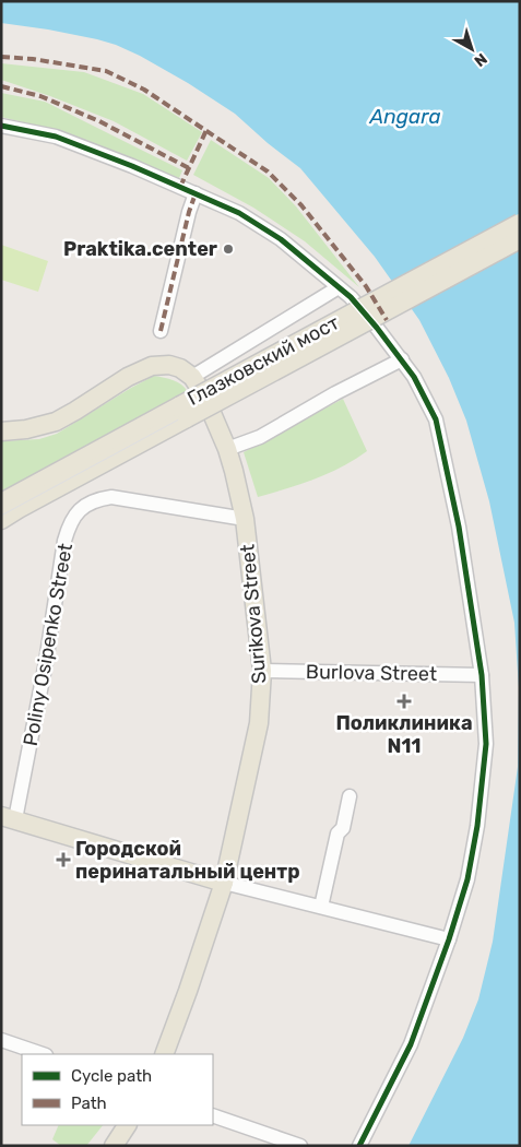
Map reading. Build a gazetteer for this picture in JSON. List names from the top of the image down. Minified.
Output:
{"streets":{"main road":["Глазковский мост","Surikova Street"],"street":["Poliny Osipenko Street","Burlova Street"]},"crossings":[["Surikova Street","Poliny Osipenko Street"],["Surikova Street","Burlova Street"]],"water":["Angara"],"places":{"other":["Praktika.center"],"health":["Поликлиника N11","Городской перинатальный центр"]},"legend":["Cycle path","Path"],"north":"bottom right"}
